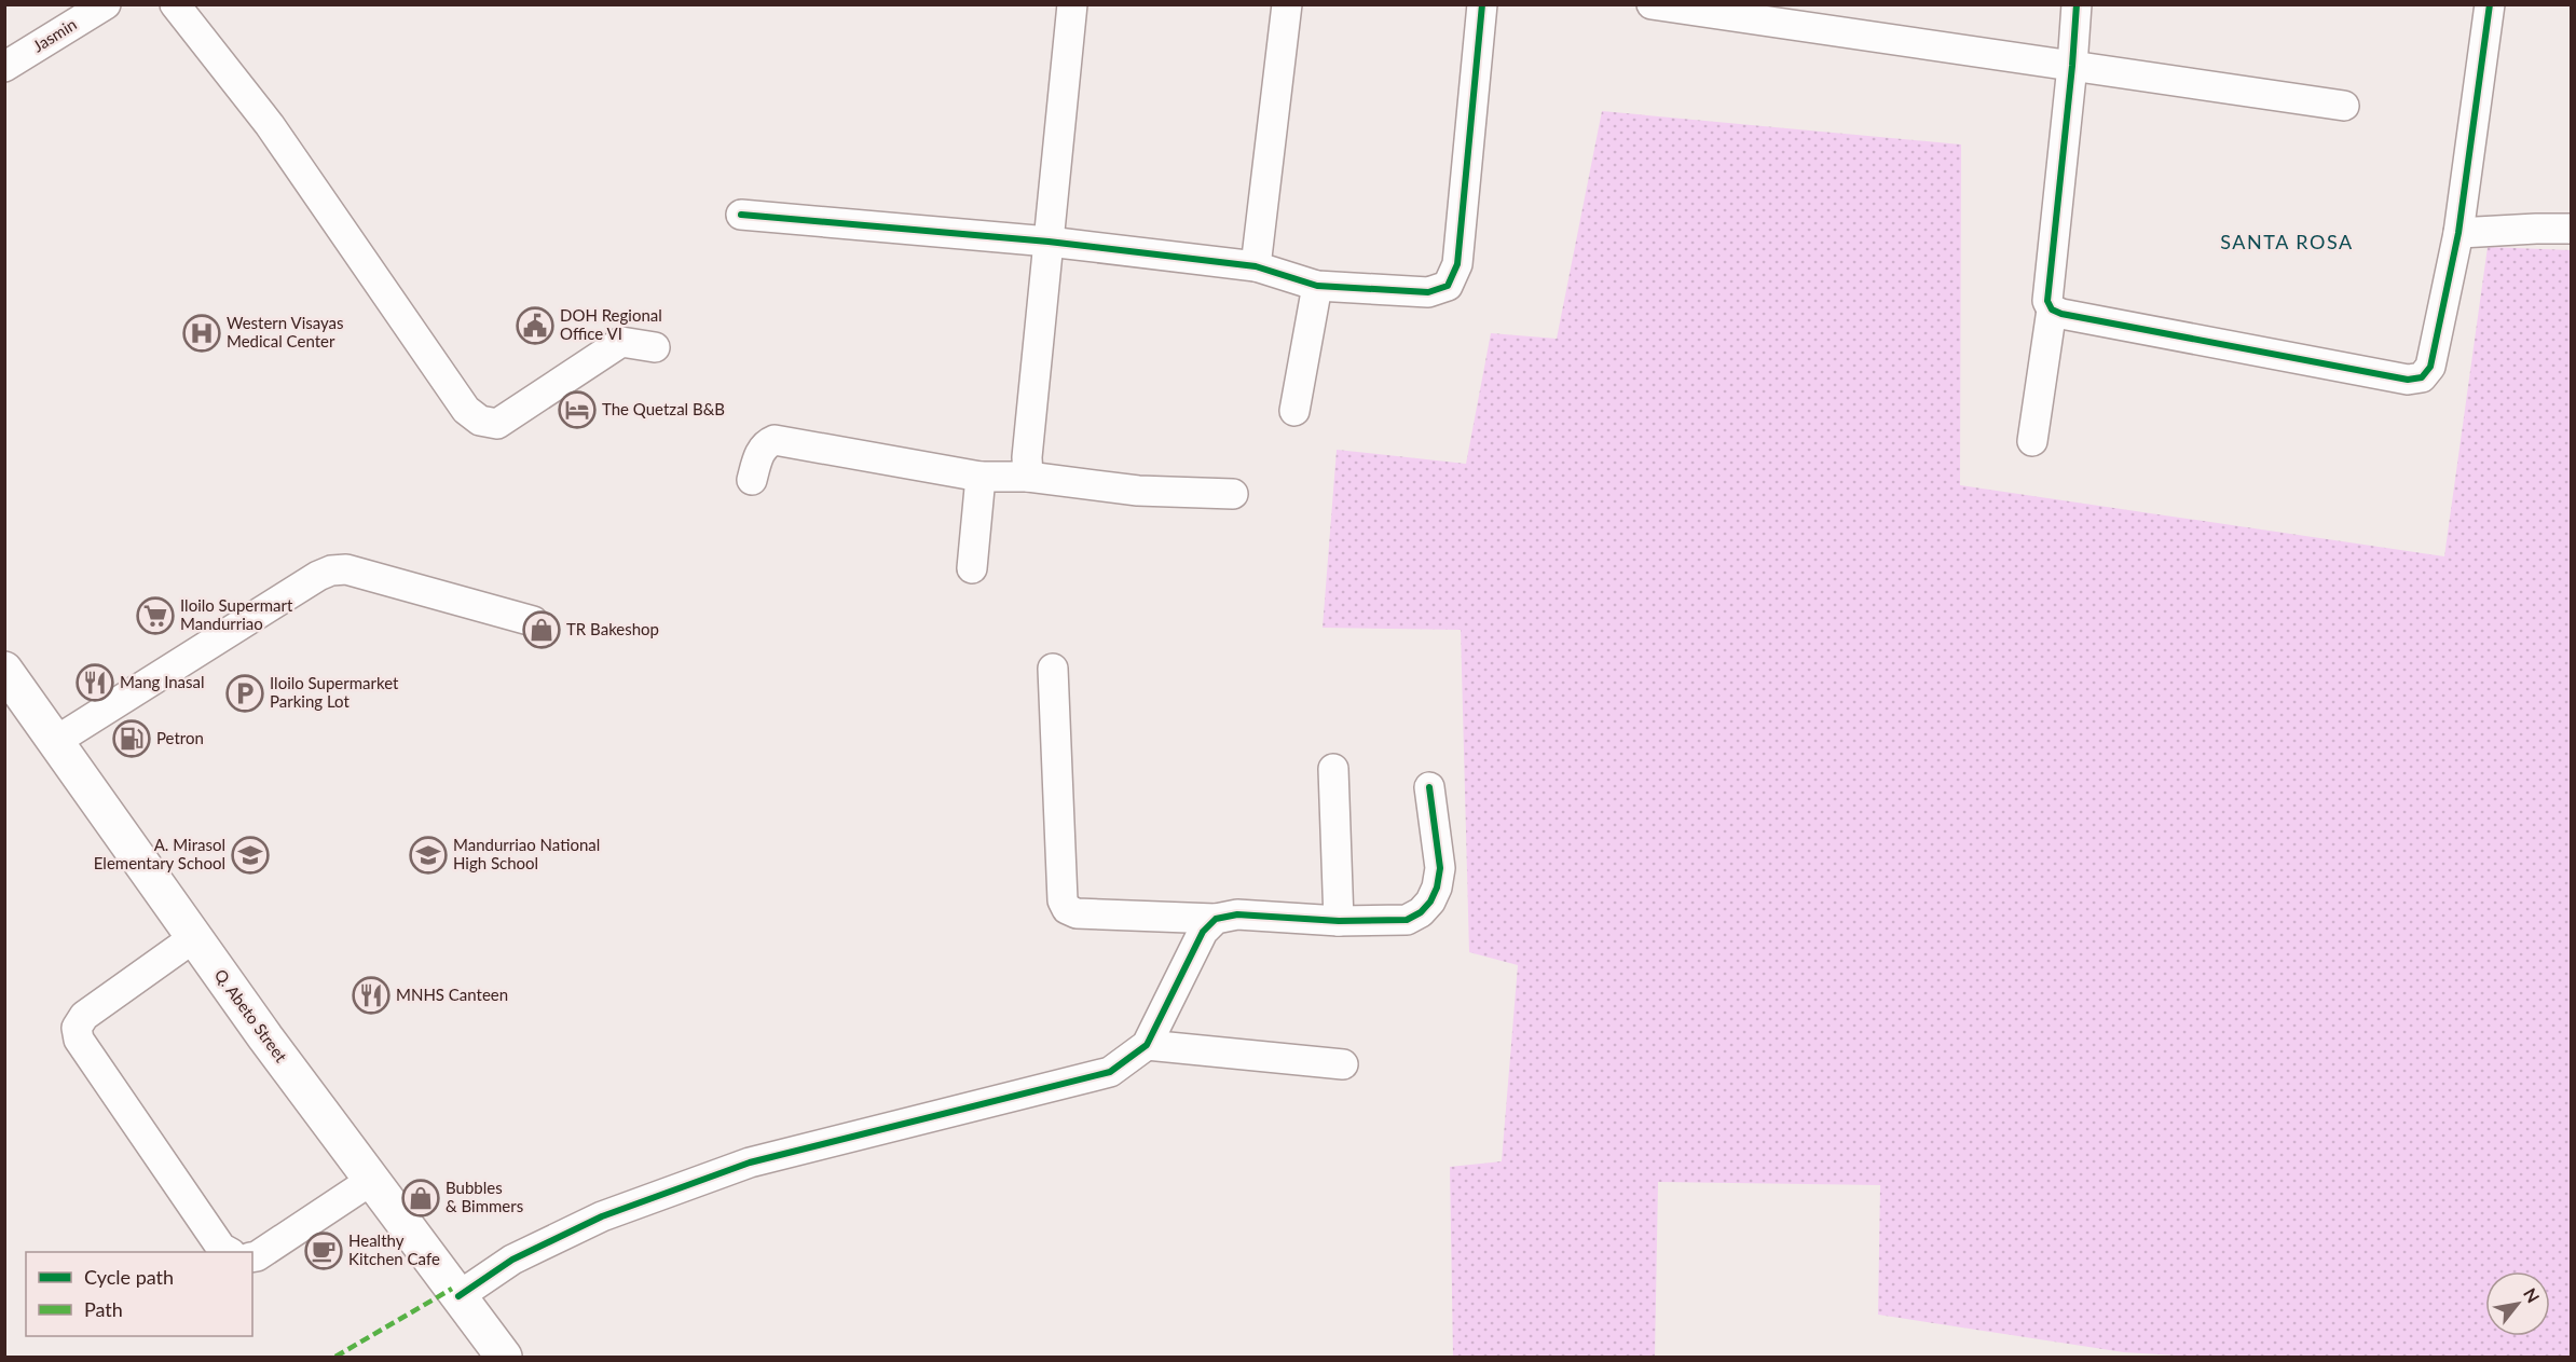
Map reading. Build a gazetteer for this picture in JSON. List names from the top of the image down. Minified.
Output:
{"streets":{"main road":["Q. Abeto Street"],"street":["Jasmin"]},"districts":["SANTA ROSA"],"places":{"public building":["DOH Regional Office VI"],"hospital":["Western Visayas Medical Center"],"hotel":["The Quetzal B&B"],"supermarket":["Iloilo Supermart Mandurriao"],"shop":["TR Bakeshop","Bubbles & Bimmers"],"restaurant":["Mang Inasal","MNHS Canteen"],"parking":["Iloilo Supermarket Parking Lot"],"fuel station":["Petron"],"school or university":["A. Mirasol Elementary School","Mandurriao National High School"],"cafe":["Healthy Kitchen Cafe"]},"legend":["Cycle path","Path"],"north":"top right"}
